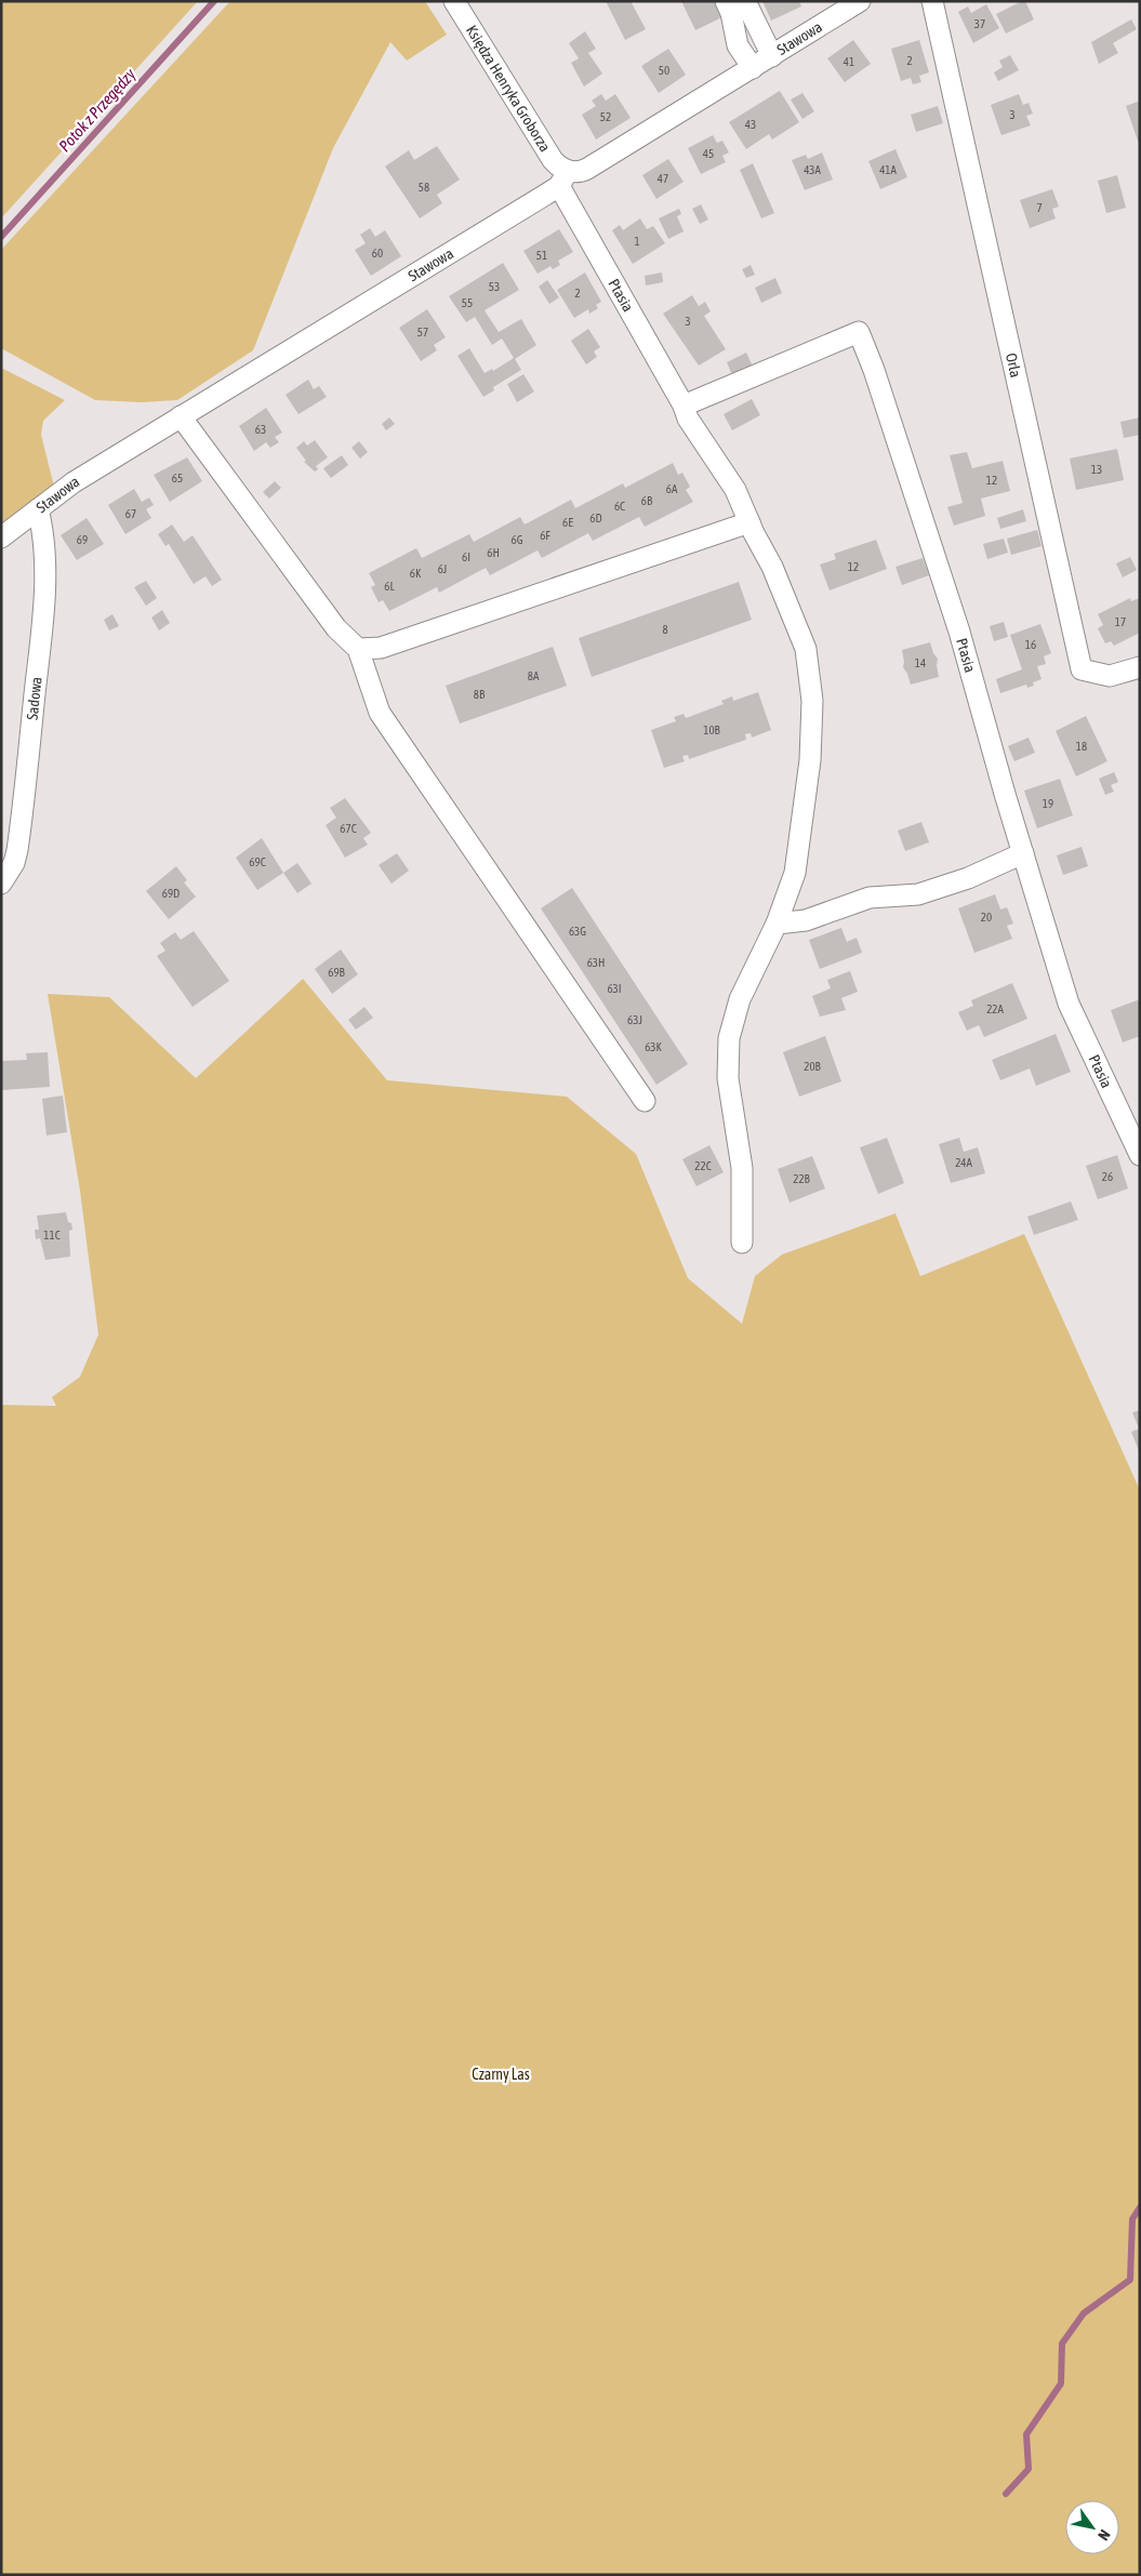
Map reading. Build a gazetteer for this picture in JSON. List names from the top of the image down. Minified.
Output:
{"streets":{"street":["Stawowa","Księdza Henryka Groborza","Ptasia","Orla","Sadowa"]},"crossings":[["Stawowa","Księdza Henryka Groborza"],["Stawowa","Ptasia"],["Stawowa","Sadowa"],["Księdza Henryka Groborza","Ptasia"]],"water":["Potok z Przegędzy"],"parks":["Czarny Las"],"house_numbers":["37","2","41","50","3","52","43","45","43A","41A","47","58","7","1","60","51","53","2","55","3","57","63","13","65","12","6A","6B","6C","67","6D","6E","6F","69","6G","6H","6I","12","6J","6K","6L","17","8","16","14","8A","8B","10B","18","19","67C","69C","69D","20","63G","63H","69B","63I","22A","63J","63K","20B","24A","22C","26","22B","11C"],"north":"bottom right"}
